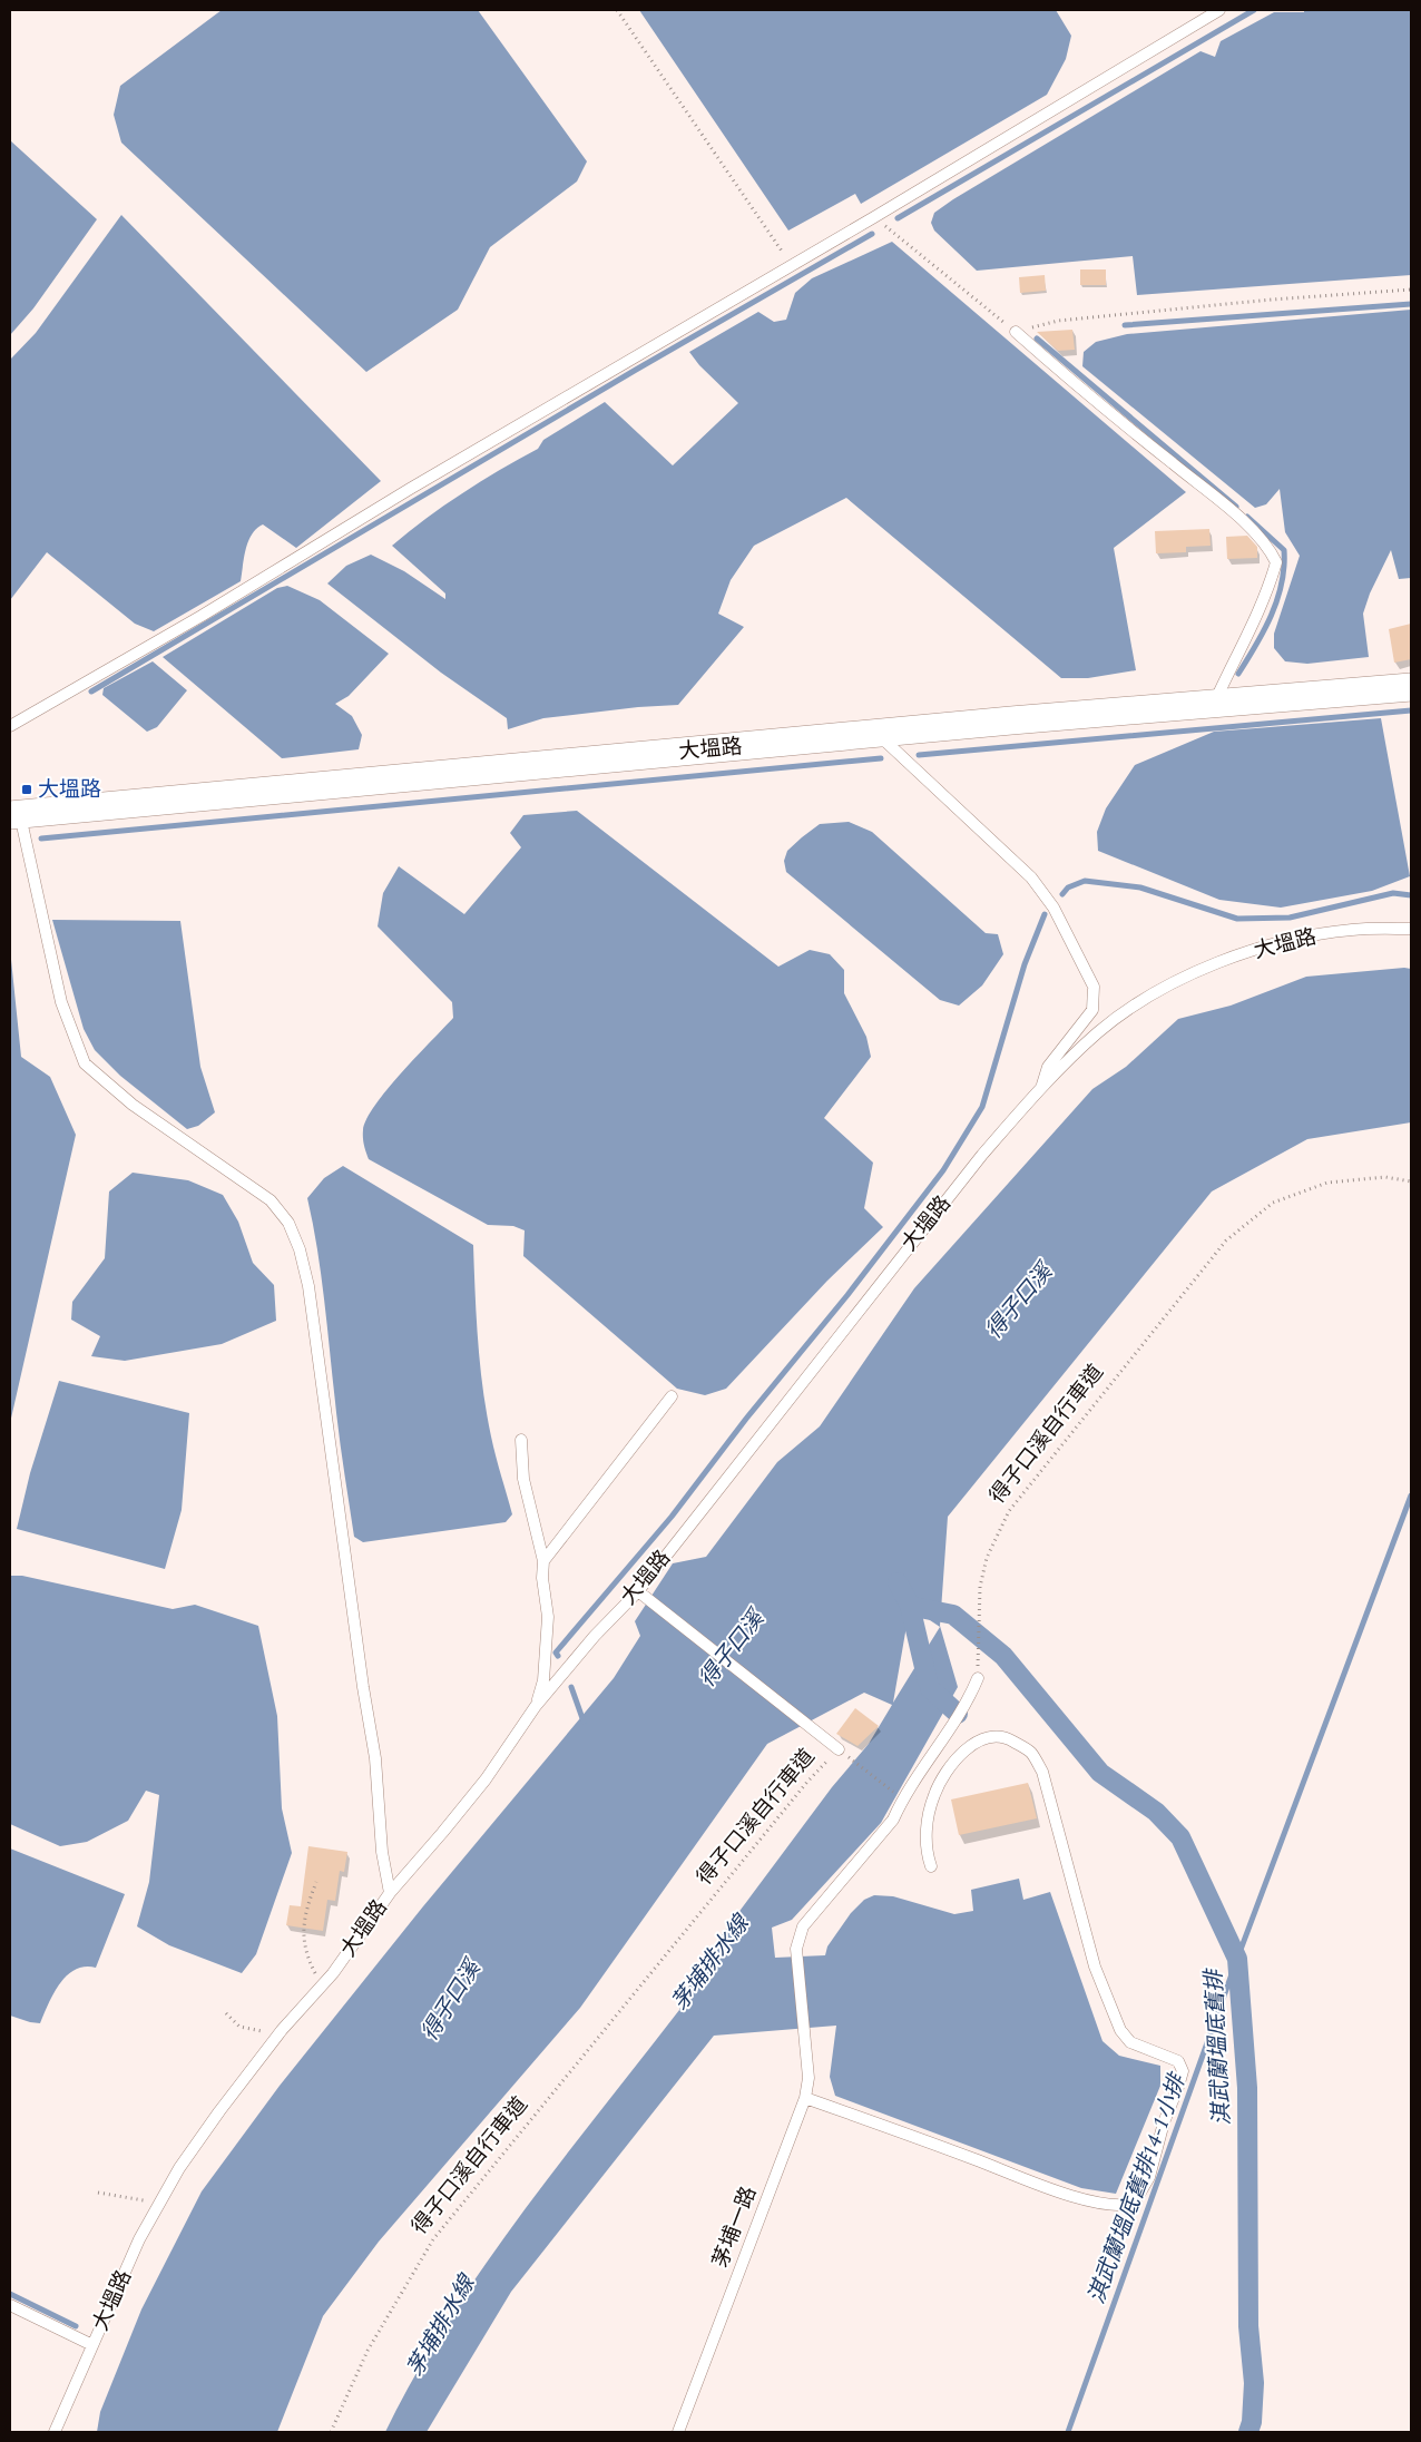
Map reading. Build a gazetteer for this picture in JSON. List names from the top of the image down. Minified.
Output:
{"streets":{"street":["大塭路"],"lane":["茅埔一路"],"path":["得子口溪自行車道"]},"crossings":[["得子口溪自行車道","茅埔一路"]],"water":["得子口溪","茅埔排水線","淇武蘭塭底舊排","淇武蘭塭底舊排14-1小排"],"places":{"transit":["大塭路"]}}
